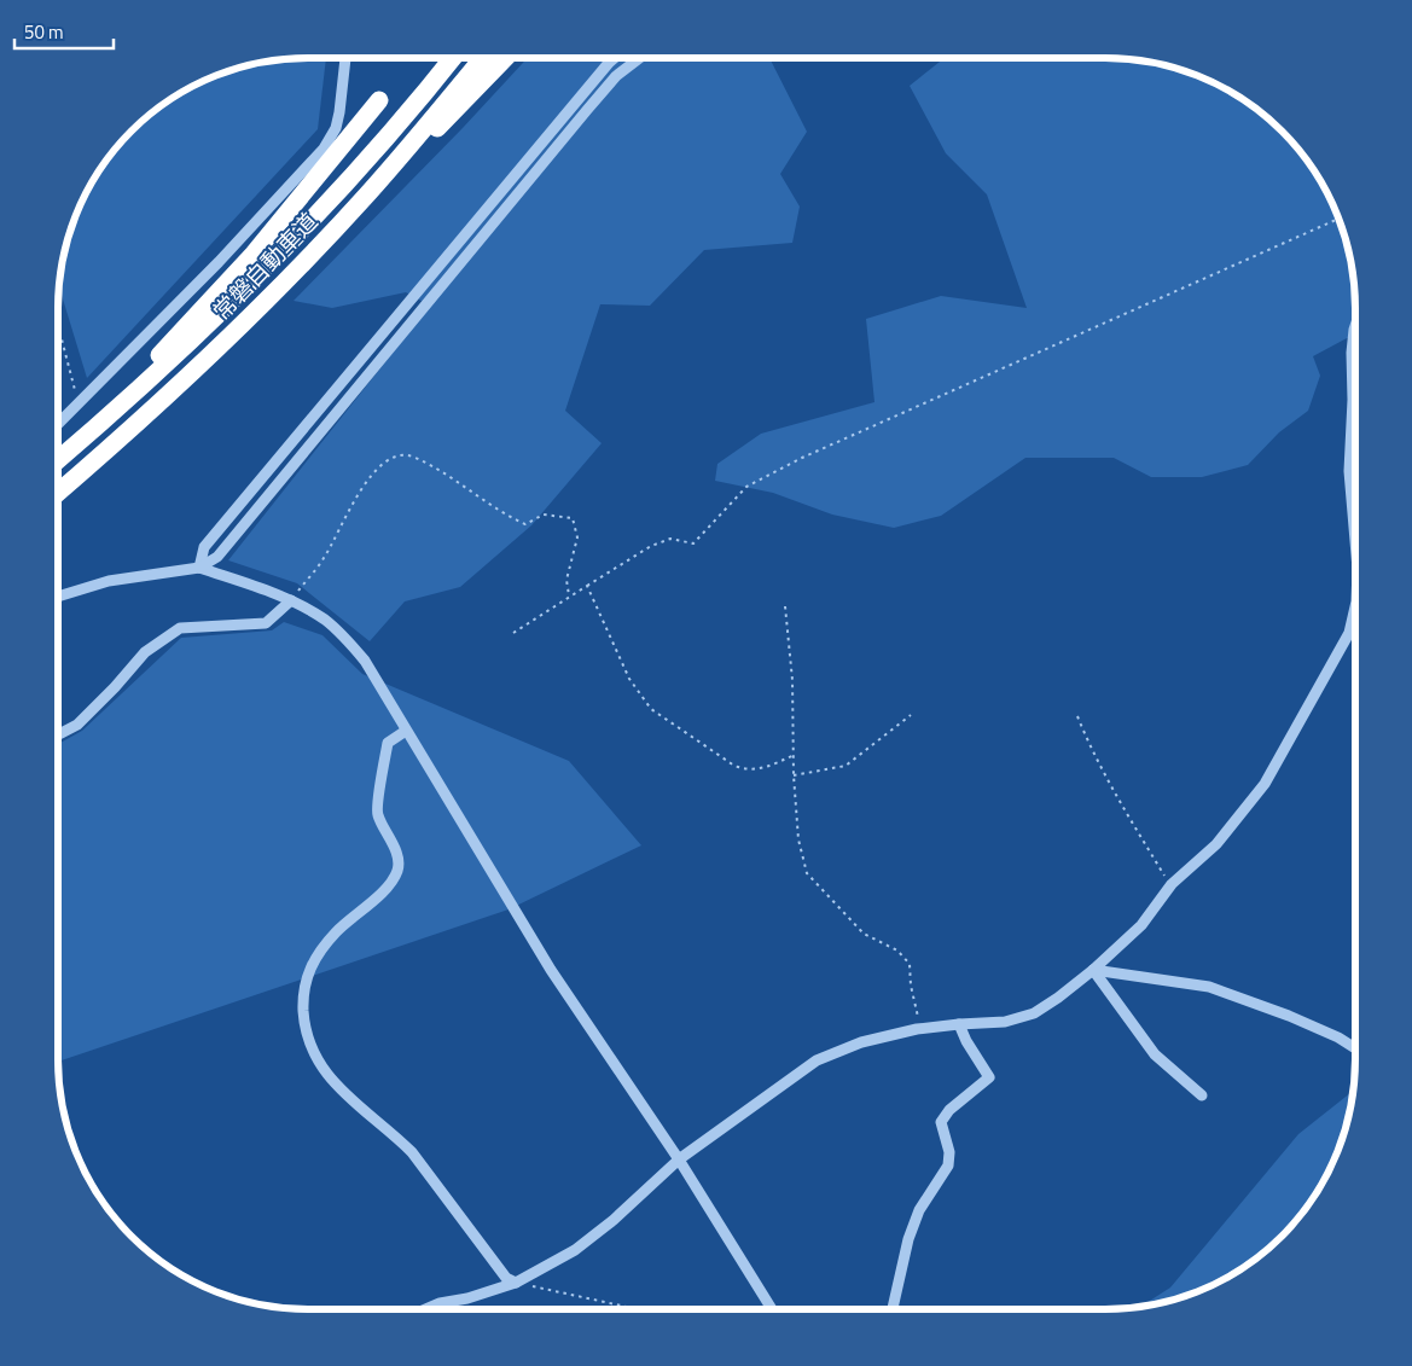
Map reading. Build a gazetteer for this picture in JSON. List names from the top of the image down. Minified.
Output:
{"streets":{"highway":["常磐自動車道"]},"scale_bar":"50 m"}
